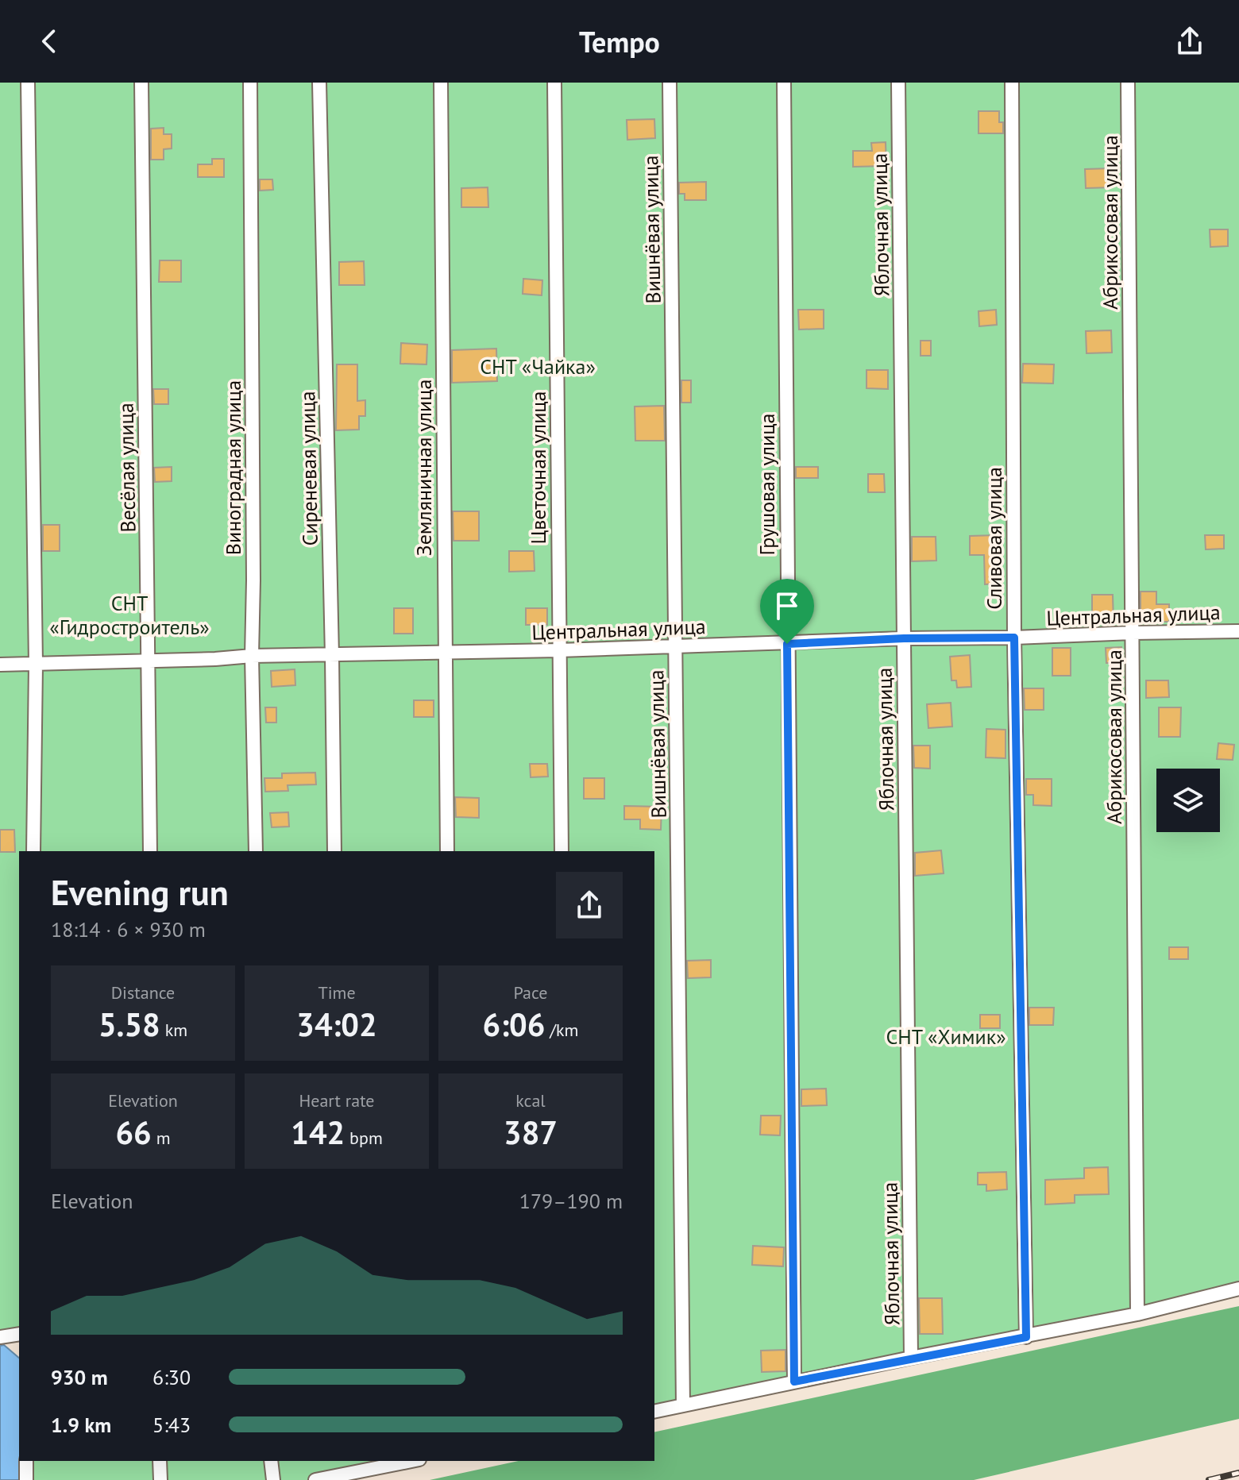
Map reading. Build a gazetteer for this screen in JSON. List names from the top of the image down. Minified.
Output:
{"streets":{"street":["Абрикосовая улица","Яблочная улица","Вишнёвая улица","Весёлая улица","Виноградная улица","Земляничная улица","Цветочная улица","Сиреневая улица","Грушовая улица","Сливовая улица","Центральная улица"]},"crossings":[["Абрикосовая улица","Центральная улица"],["Яблочная улица","Центральная улица"],["Вишнёвая улица","Центральная улица"],["Весёлая улица","Центральная улица"],["Виноградная улица","Центральная улица"],["Земляничная улица","Центральная улица"],["Цветочная улица","Центральная улица"],["Сиреневая улица","Центральная улица"],["Грушовая улица","Центральная улица"],["Сливовая улица","Центральная улица"]],"parks":["СНТ «Чайка»","СНТ «Гидростроитель»","СНТ «Химик»"],"page":{"header":"Tempo","heading":["Evening run","18:14 · 6 × 930 m"],"stats":[["Distance","5.58 km"],["Time","34:02"],["Pace","6:06 /km"],["Elevation","66 m"],["Heart rate","142 bpm"],["kcal","387"]],"chart":["Elevation","179–190 m"],"list":[{"name":"930 m","note":"6:30"},{"name":"1.9 km","note":"5:43"}]}}
